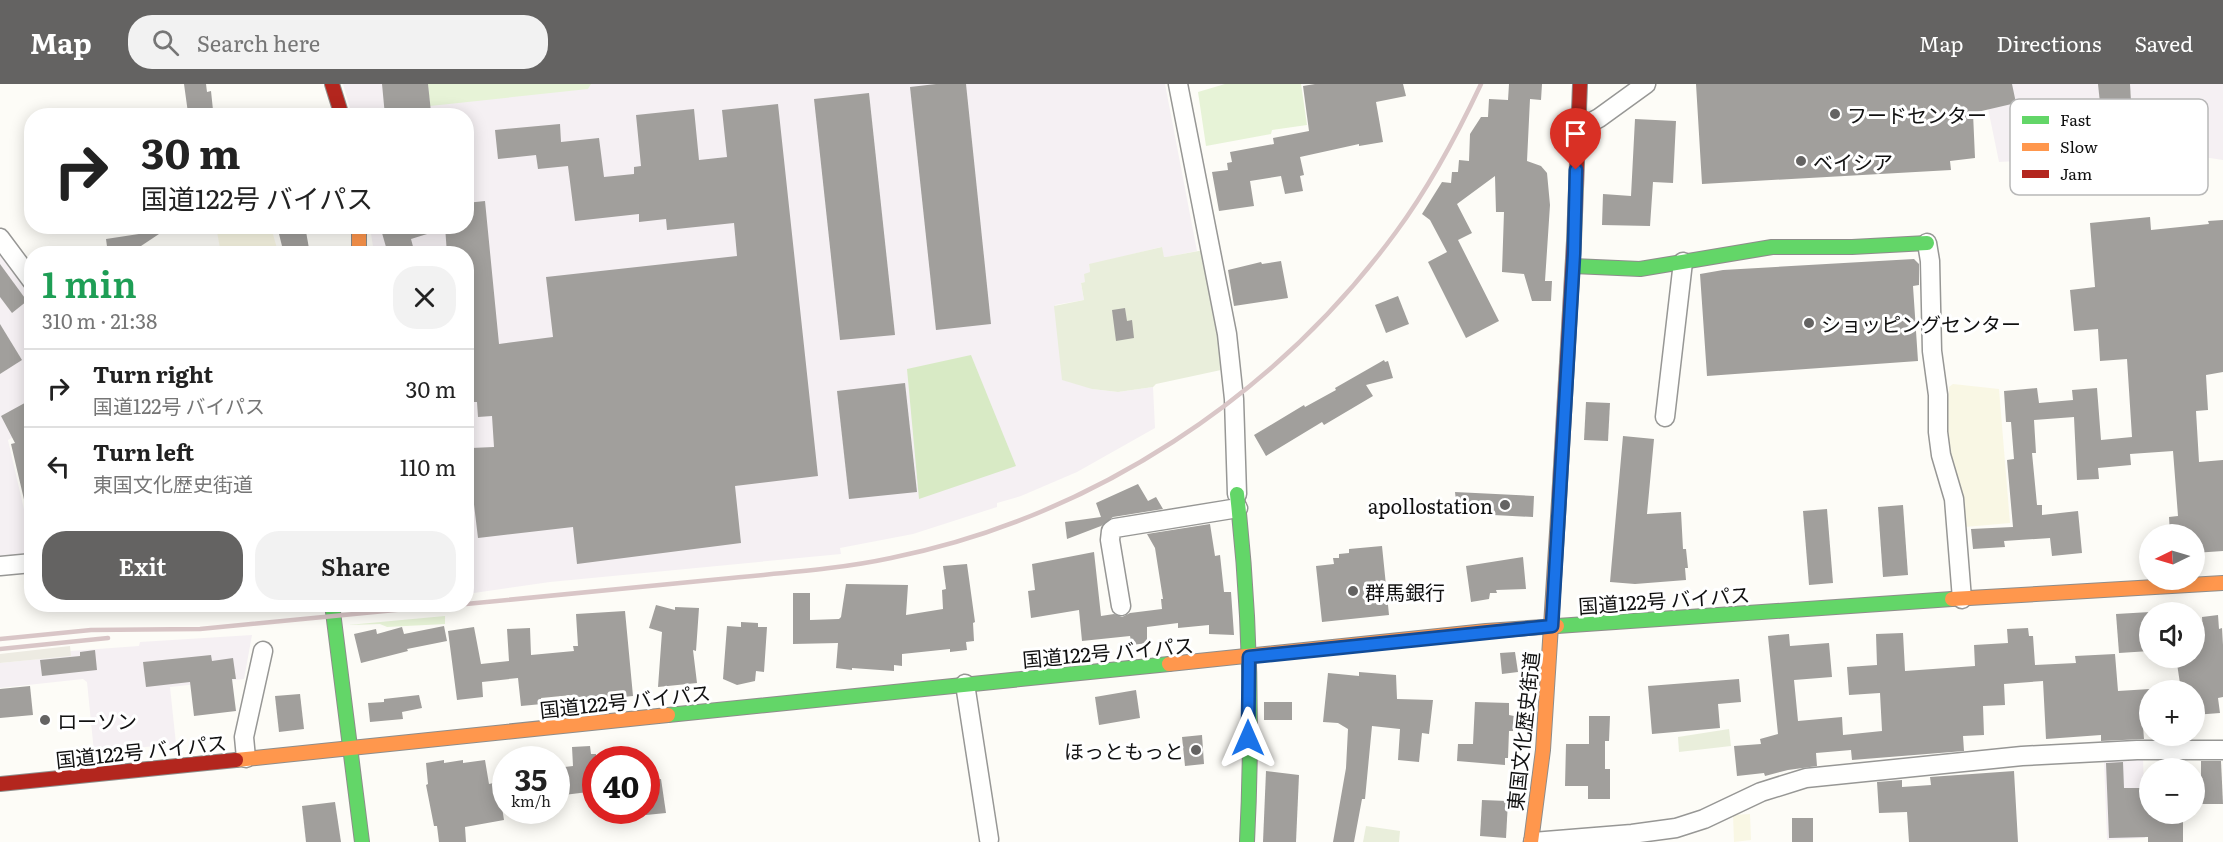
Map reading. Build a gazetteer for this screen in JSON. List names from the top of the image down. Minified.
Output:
{"streets":{"main road":["国道122号 バイパス","東国文化歴史街道"]},"crossings":[["国道122号 バイパス","東国文化歴史街道"]],"places":["フードセンター","ベイシア","ショッピングセンター","apollostation","群馬銀行","ローソン","ほっともっと"],"legend":["Fast","Slow","Jam"],"north":"left","page":{"header":"Map","search":"Search here","nav":["Map","Directions","Saved"],"turn":["30 m","国道122号 バイパス"],"heading":["1 min","310 m · 21:38"],"list":[{"name":"Turn right","note":"国道122号 バイパス","value":"30 m"},{"name":"Turn left","note":"東国文化歴史街道","value":"110 m"}],"buttons":["Exit","Share"],"map_buttons":["+","−"],"speed":"35 km/h","limit":"40"}}
